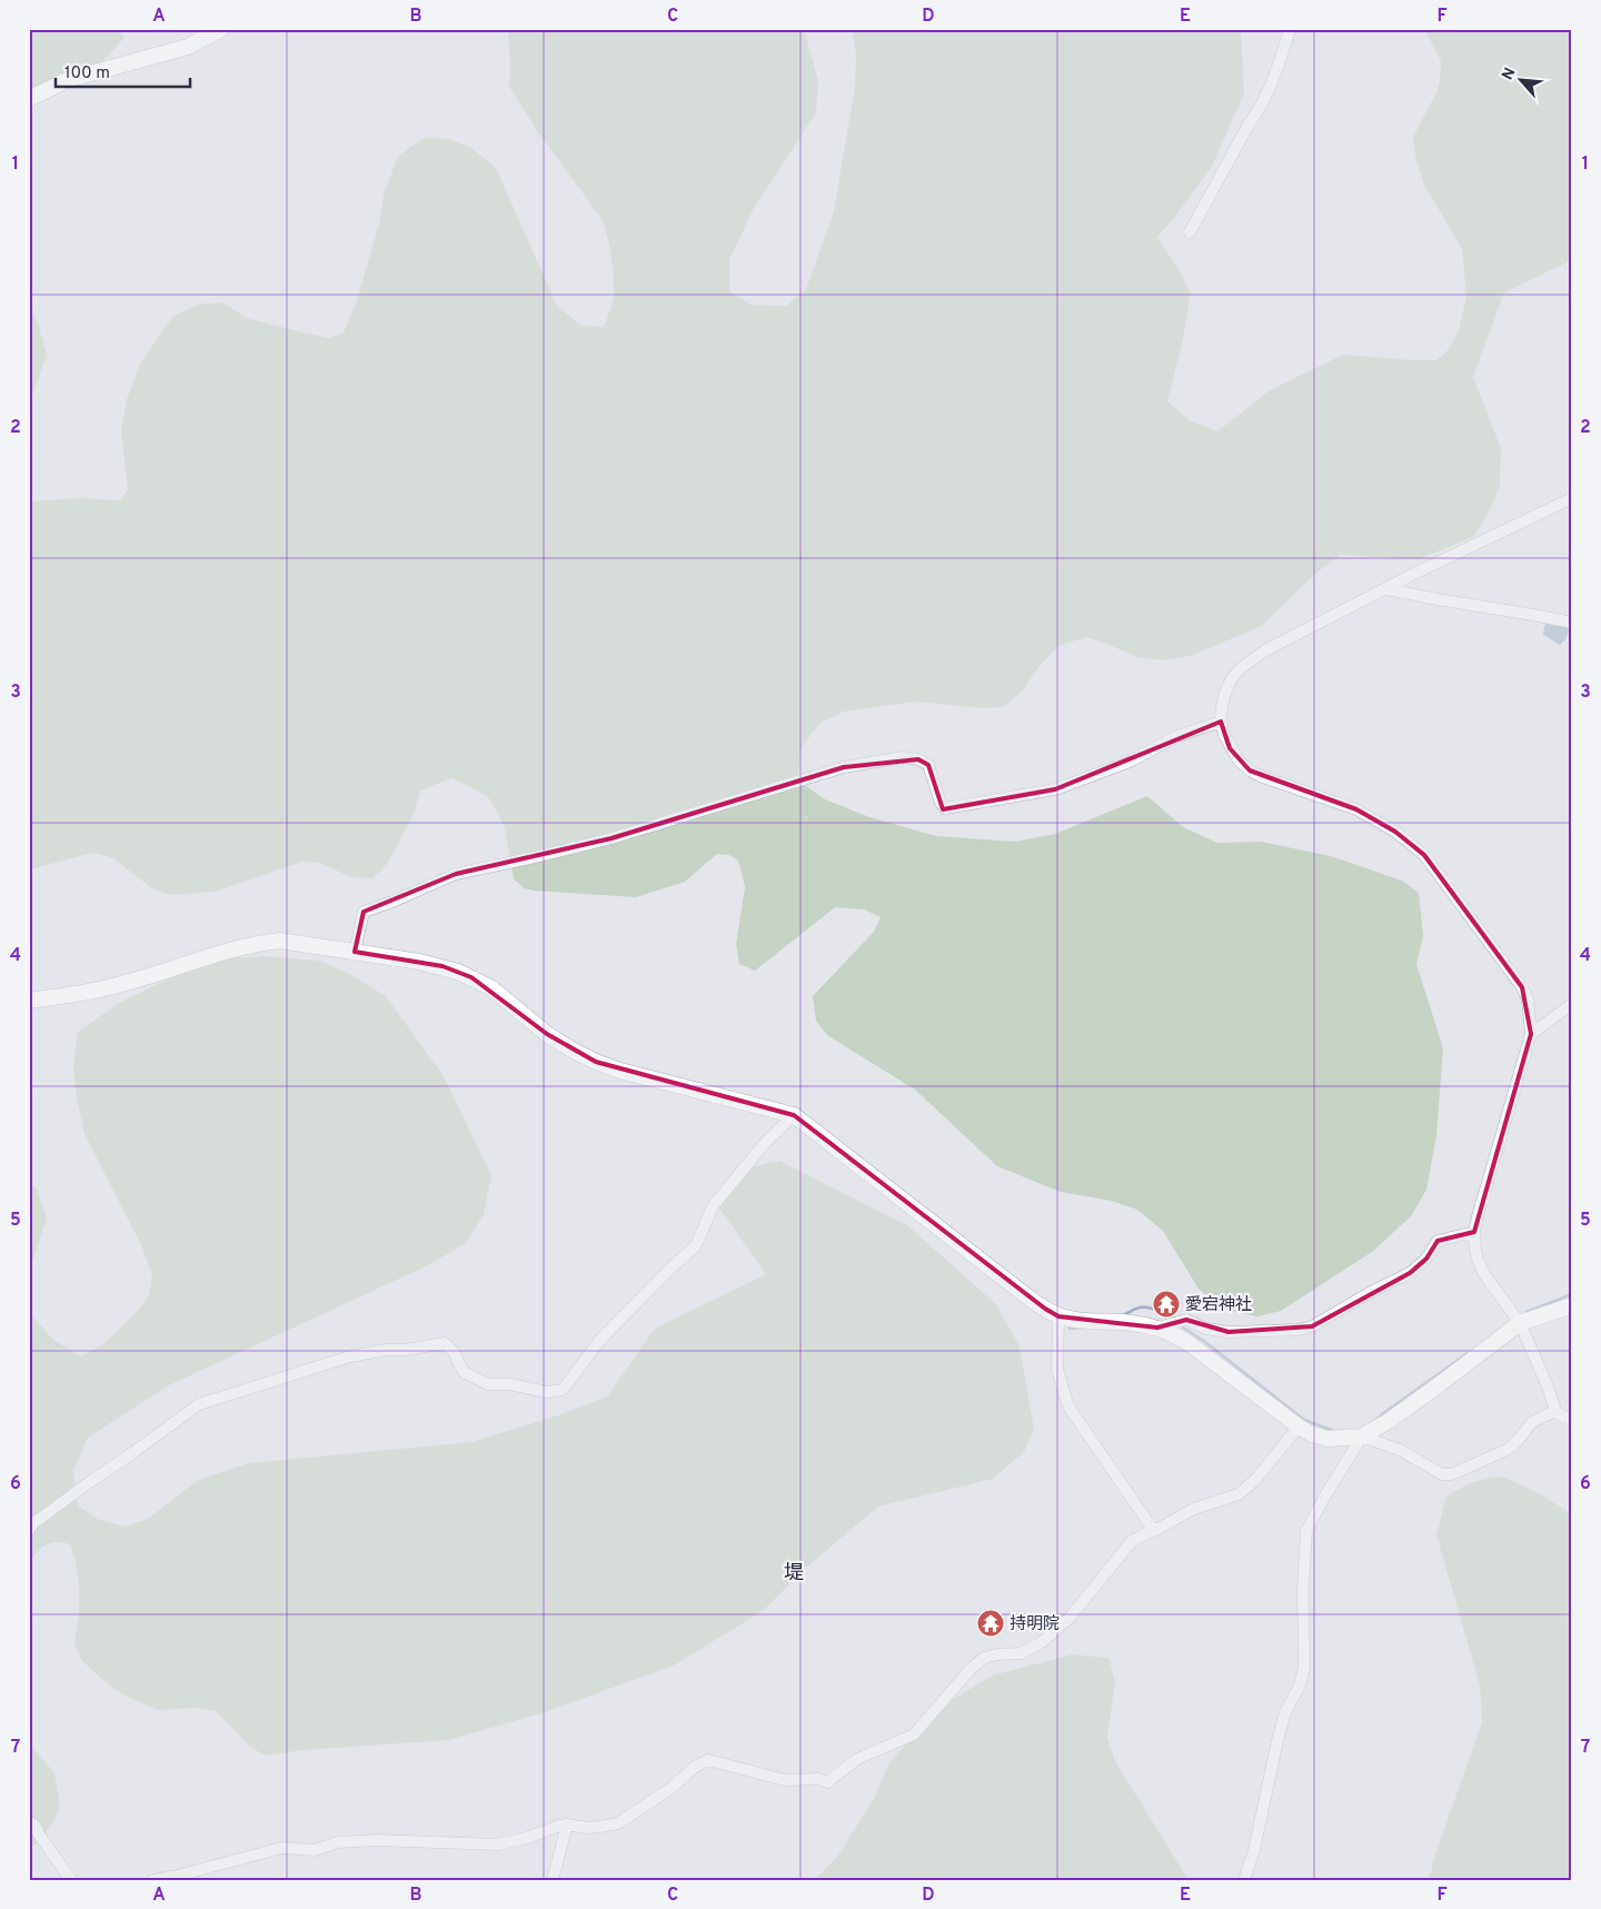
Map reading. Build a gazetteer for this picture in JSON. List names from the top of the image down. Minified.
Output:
{"districts":["堤"],"places":{"temple":["愛宕神社","持明院"]},"scale_bar":"100 m","north":"top left","grid":{"columns":["A","B","C","D","E","F"],"rows":["1","2","3","4","5","6","7"]}}
